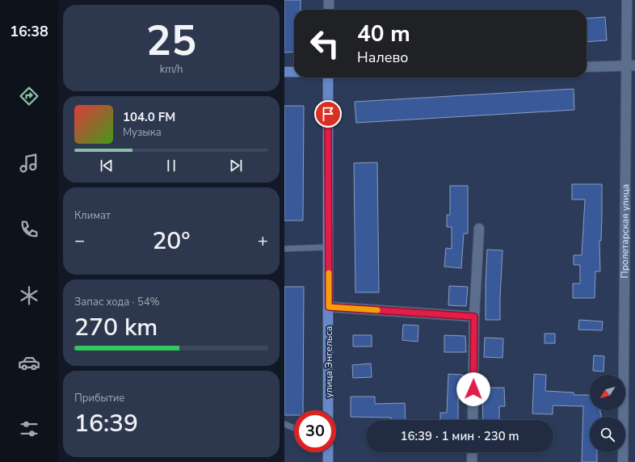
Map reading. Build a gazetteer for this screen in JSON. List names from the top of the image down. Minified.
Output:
{"streets":{"main road":["улица Энгельса"],"street":["Пролетарская улица"]},"north":"bottom left","page":{"tabs":"16:38","tile":[["25","km/h"],"Климат",["Запас хода · 54%","270 km"],["Прибытие","16:39"]],"turn":["40 m","Налево"],"song":["104.0 FM","Музыка"],"heat":["−","20°","+"],"limit":"30","trip":"16:39 · 1 мин · 230 m"}}
